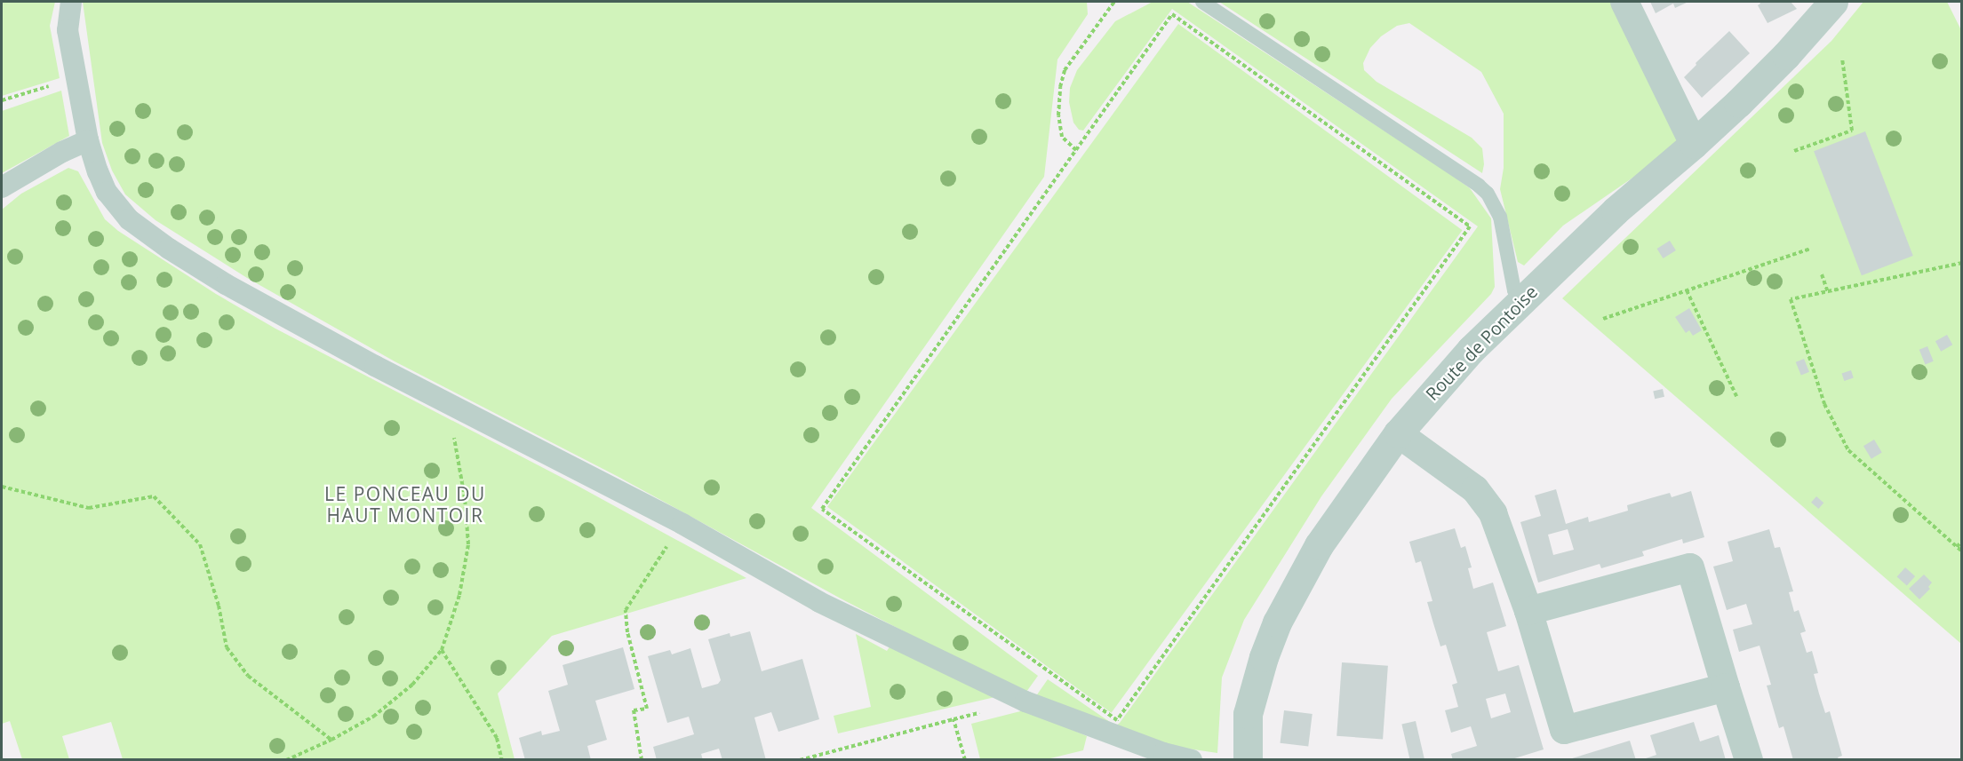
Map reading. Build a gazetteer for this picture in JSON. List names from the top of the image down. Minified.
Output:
{"streets":{"street":["Route de Pontoise"]},"districts":["LE PONCEAU DU HAUT MONTOIR"]}
